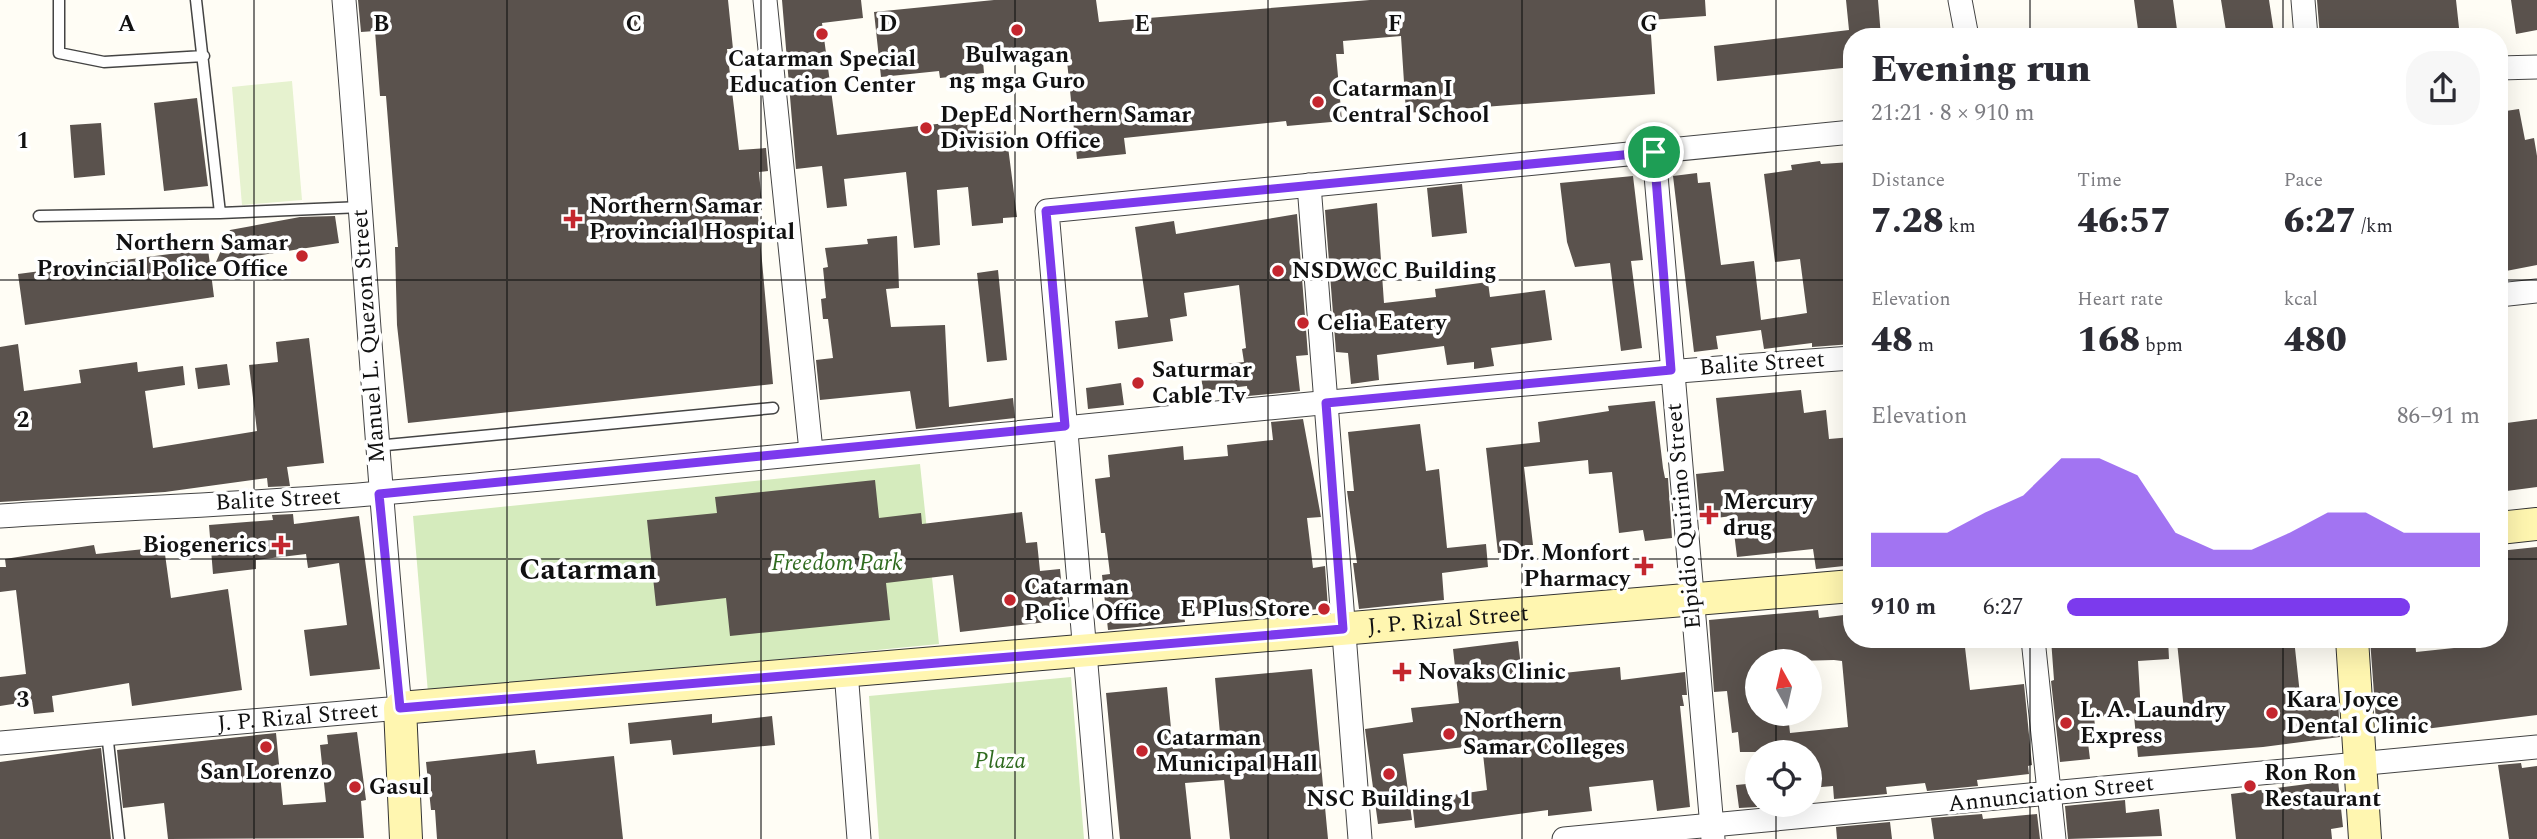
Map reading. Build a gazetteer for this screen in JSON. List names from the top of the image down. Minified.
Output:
{"streets":{"main road":["Manuel L. Quezon Street","J. P. Rizal Street"],"street":["Balite Street","Elpidio Quirino Street","Annunciation Street"]},"crossings":[["Manuel L. Quezon Street","Balite Street"],["Manuel L. Quezon Street","J. P. Rizal Street"],["Balite Street","Elpidio Quirino Street"],["Elpidio Quirino Street","J. P. Rizal Street"],["Elpidio Quirino Street","Annunciation Street"]],"districts":["Catarman"],"parks":["Freedom Park","Plaza"],"places":{"other":["Bulwagan ng mga Guro","Catarman Special Education Center","Catarman I Central School","DepEd Northern Samar Division Office","Northern Samar Provincial Police Office","NSDWCC Building","Celia Eatery","Saturmar Cable Tv","Catarman Police Office","E Plus Store","Kara Joyce Dental Clinic","L. A. Laundry Express","Northern Samar Colleges","San Lorenzo","Catarman Municipal Hall","NSC Building 1","Ron Ron Restaurant","Gasul"],"health":["Northern Samar Provincial Hospital","Mercury drug","Biogenerics","Dr. Monfort Pharmacy","Novaks Clinic"]},"north":"top","page":{"heading":["Evening run","21:21 · 8 × 910 m"],"stats":[["Distance","7.28 km"],["Time","46:57"],["Pace","6:27 /km"],["Elevation","48 m"],["Heart rate","168 bpm"],["kcal","480"]],"chart":["Elevation","86–91 m"],"list":[{"name":"910 m","note":"6:27"}]},"grid":{"columns":["A","B","C","D","E","F","G"],"rows":["1","2","3"]}}
